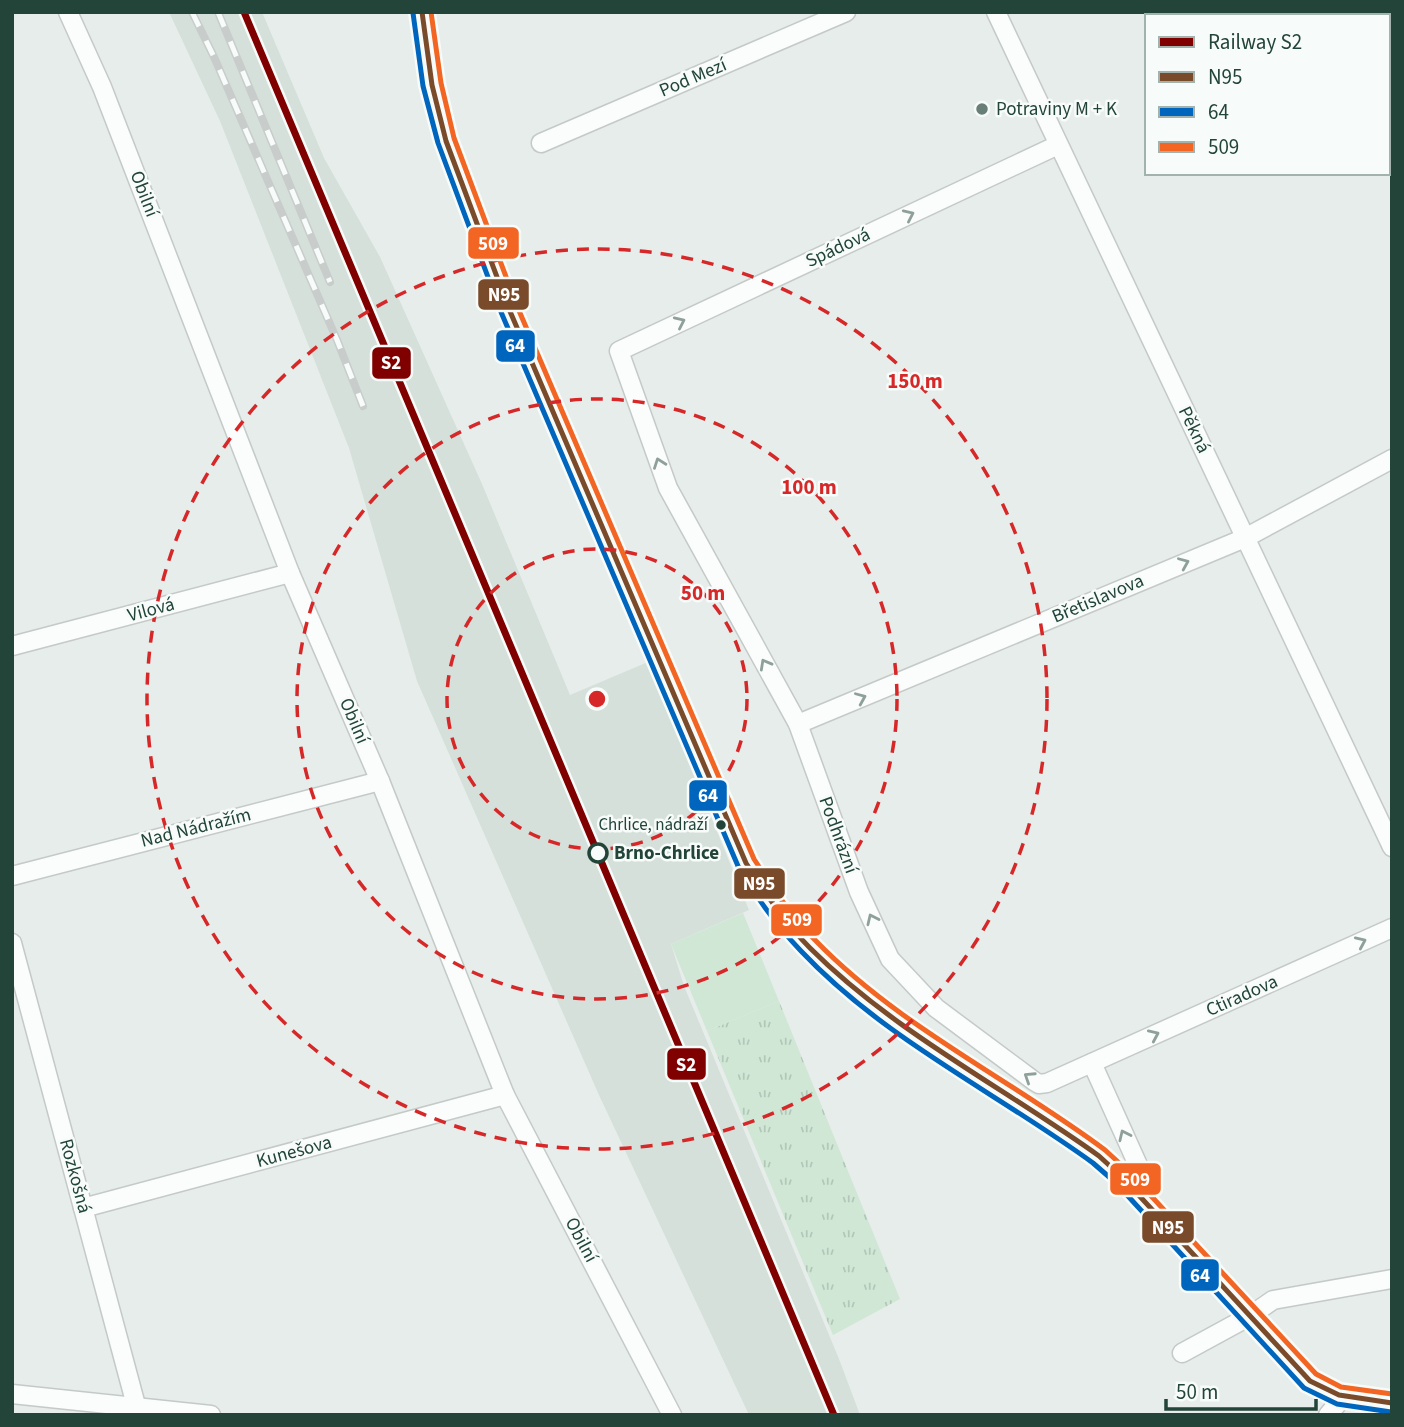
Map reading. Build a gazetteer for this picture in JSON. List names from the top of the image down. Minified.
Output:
{"streets":{"street":["Pod Mezí","Obilní","Spádová","Pěkná","Břetislavova","Vilová","Nad Nádražím","Podhrázní","Ctiradova","Kunešova","Rozkošná"]},"crossings":[["Obilní","Vilová"],["Obilní","Nad Nádražím"],["Obilní","Kunešova"],["Spádová","Pěkná"],["Spádová","Podhrázní"],["Pěkná","Břetislavova"],["Břetislavova","Podhrázní"],["Podhrázní","Ctiradova"],["Kunešova","Rozkošná"]],"one_way":["Spádová","Břetislavova","Ctiradova"],"places":["Potraviny M + K","Chrlice, nádraží","Brno-Chrlice"],"lines":["rail line S2","transit line N95","transit line 509","transit line 64"],"legend":["Railway S2","N95","64","509"],"scale_bar":"50 m","rings":["150 m","100 m","50 m"]}
